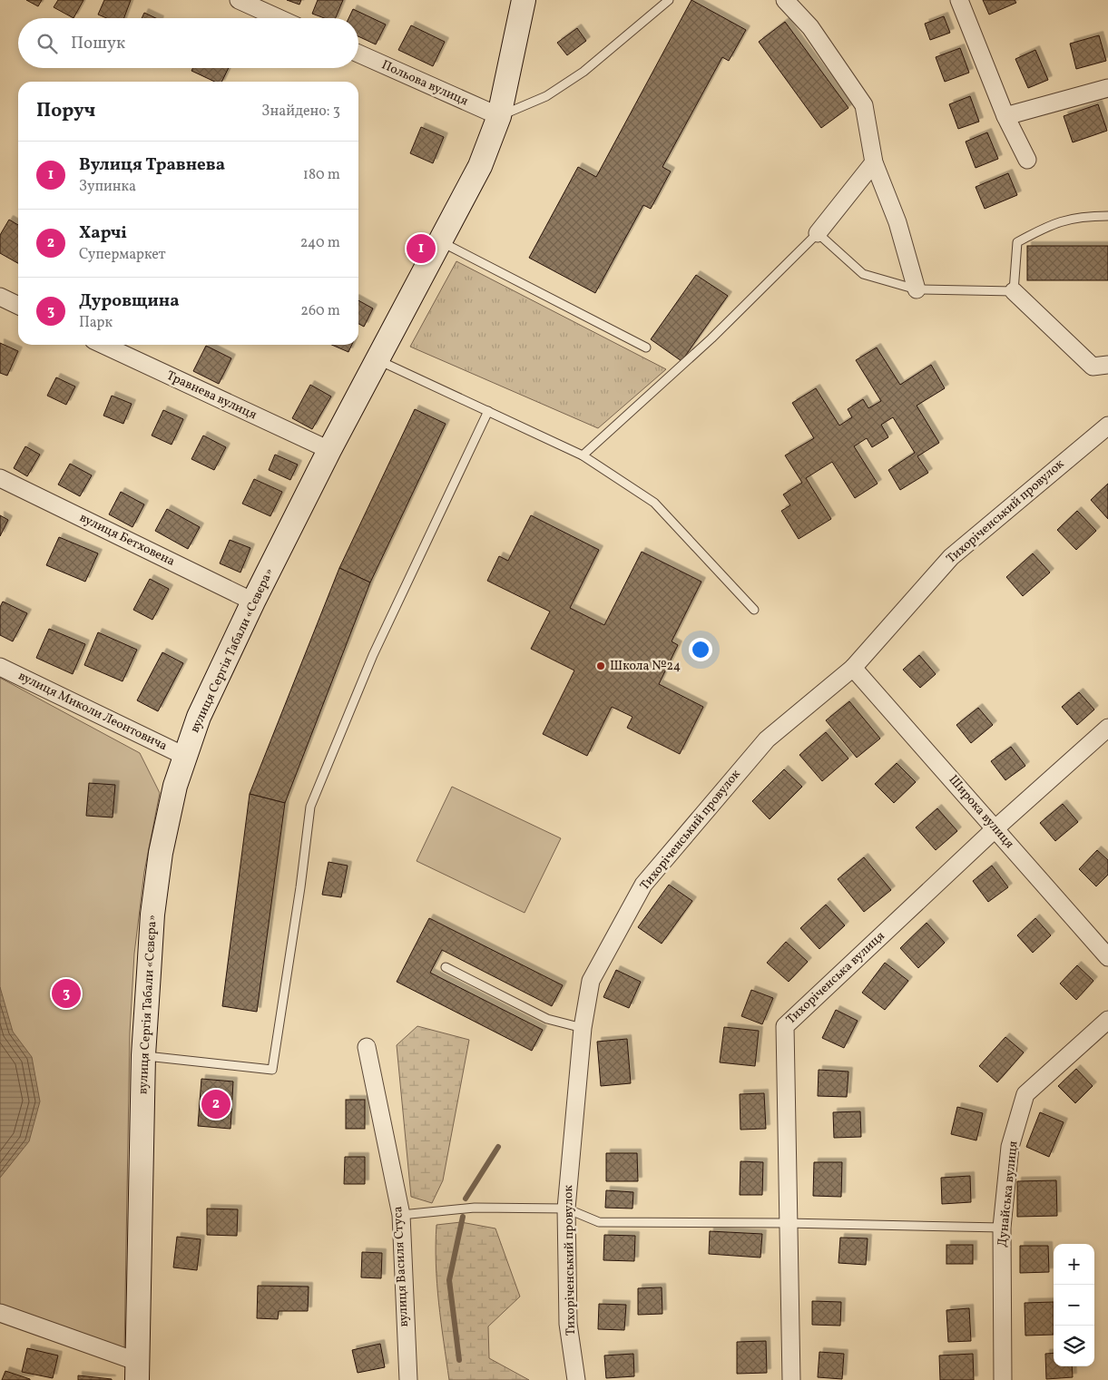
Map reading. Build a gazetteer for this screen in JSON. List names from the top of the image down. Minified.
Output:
{"streets":{"main road":["вулиця Сергія Табали «Сєвєра»"],"street":["Польова вулиця","Травнева вулиця","Тихоріченський провулок","вулиця Бетховена","вулиця Миколи Леонтовича","Широка вулиця","Тихоріченська вулиця","Дунайська вулиця","вулиця Василя Стуса"]},"crossings":[["Польова вулиця","вулиця Сергія Табали «Сєвєра»"],["Травнева вулиця","вулиця Сергія Табали «Сєвєра»"],["Тихоріченський провулок","Широка вулиця"],["вулиця Бетховена","вулиця Сергія Табали «Сєвєра»"],["вулиця Сергія Табали «Сєвєра»","вулиця Миколи Леонтовича"],["Широка вулиця","Тихоріченська вулиця"]],"places":["Школа №24"],"page":{"search":"Пошук","heading":["Поруч","Знайдено: 3"],"list":[{"mark":"1","name":"Вулиця Травнева","note":"Зупинка","value":"180 m"},{"mark":"2","name":"Харчі","note":"Супермаркет","value":"240 m"},{"mark":"3","name":"Дуровщина","note":"Парк","value":"260 m"}],"pins":["1","3","2"],"map_buttons":["+","−"]}}
